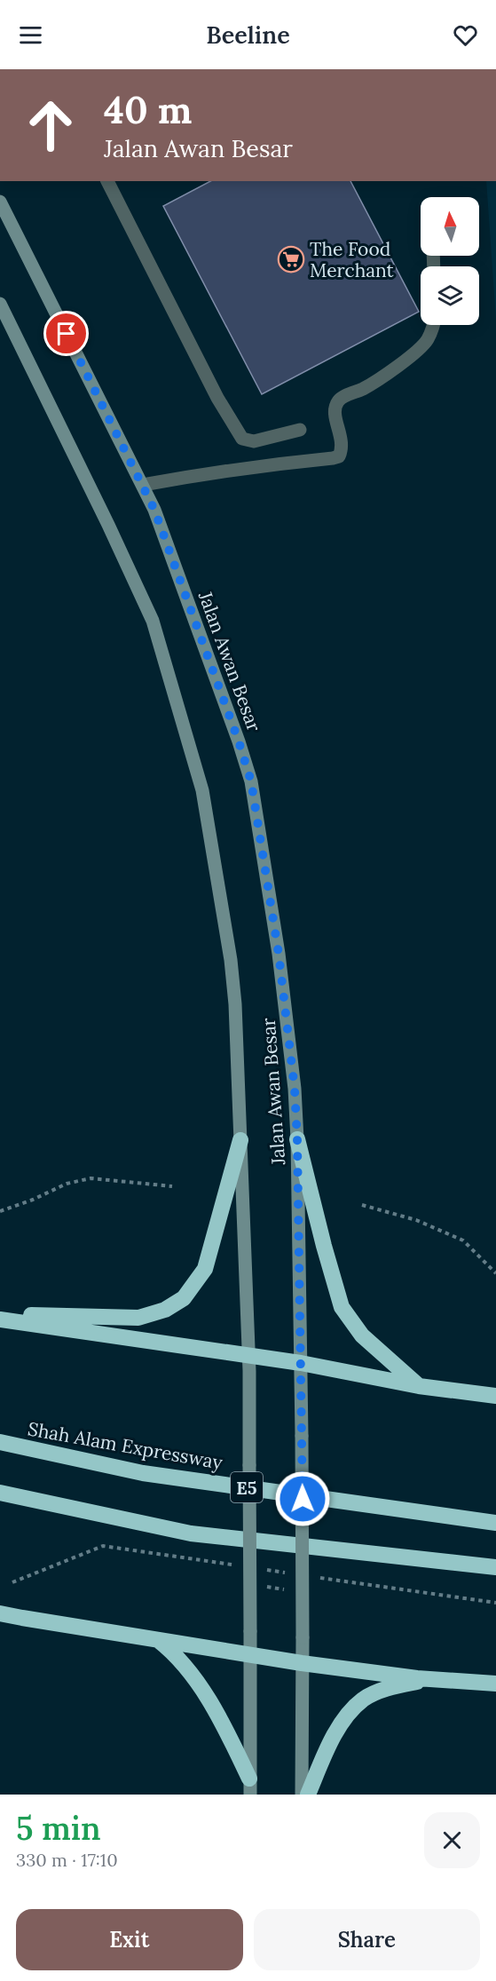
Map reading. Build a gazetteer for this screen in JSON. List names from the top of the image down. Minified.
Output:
{"streets":{"highway":["Shah Alam Expressway","E5"],"main road":["Jalan Awan Besar"]},"places":{"supermarket":["The Food Merchant"]},"north":"top","page":{"header":"Beeline","turn":["40 m","Jalan Awan Besar"],"heading":["5 min","330 m · 17:10"],"buttons":["Exit","Share"]}}
